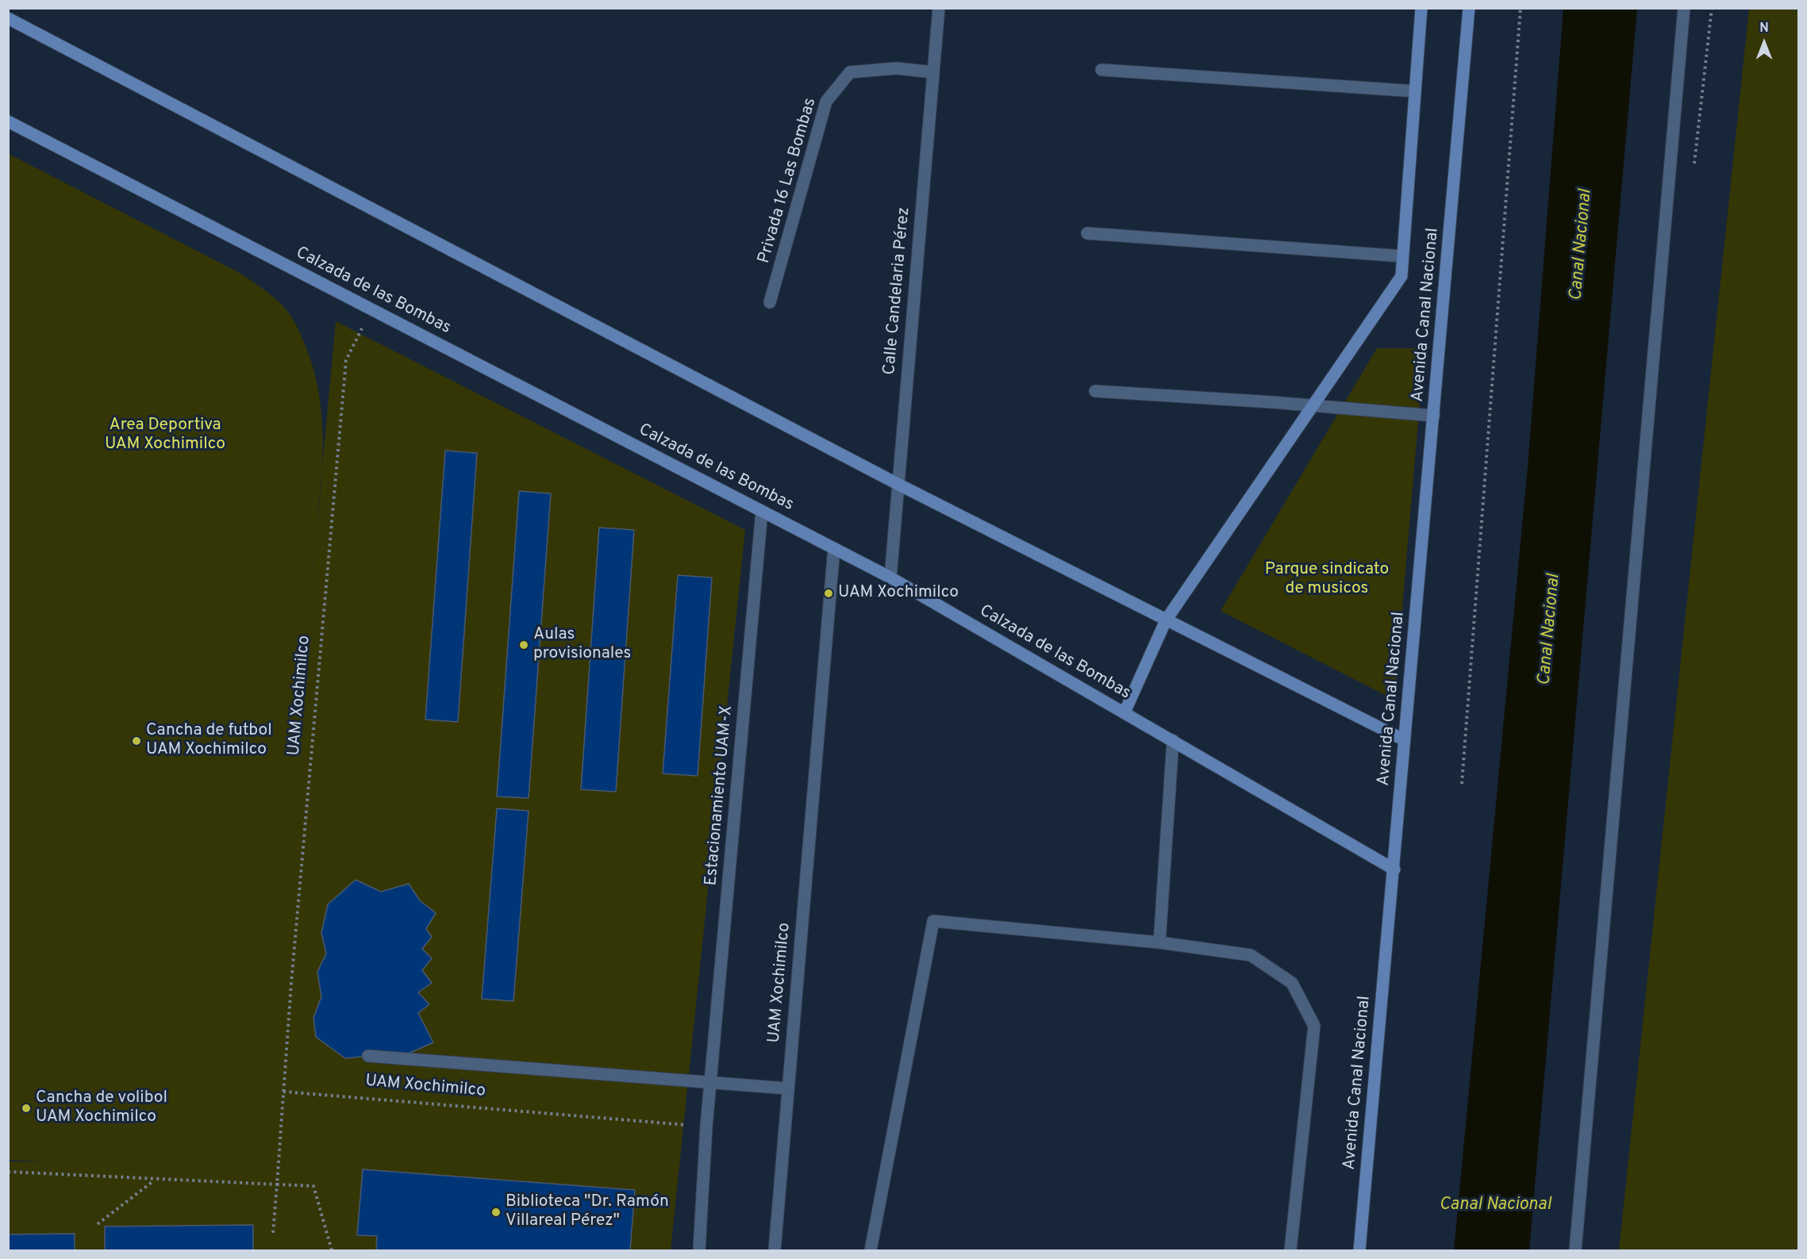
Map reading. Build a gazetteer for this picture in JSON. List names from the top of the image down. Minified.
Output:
{"streets":{"main road":["Calzada de las Bombas","Avenida Canal Nacional"],"street":["Privada 16 Las Bombas","Calle Candelaria Pérez","UAM Xochimilco","Estacionamiento UAM-X"]},"crossings":[["Privada 16 Las Bombas","Calle Candelaria Pérez"],["Calzada de las Bombas","Calle Candelaria Pérez"],["Calzada de las Bombas","Avenida Canal Nacional"],["Calzada de las Bombas","UAM Xochimilco"],["Calzada de las Bombas","Estacionamiento UAM-X"],["UAM Xochimilco","Estacionamiento UAM-X"]],"water":["Canal Nacional"],"parks":["Area Deportiva UAM Xochimilco","Parque sindicato de musicos"],"places":["UAM Xochimilco","Aulas provisionales","Cancha de futbol UAM Xochimilco","Cancha de volibol UAM Xochimilco","Biblioteca \"Dr. Ramón Villareal Pérez\""],"north":"top"}
